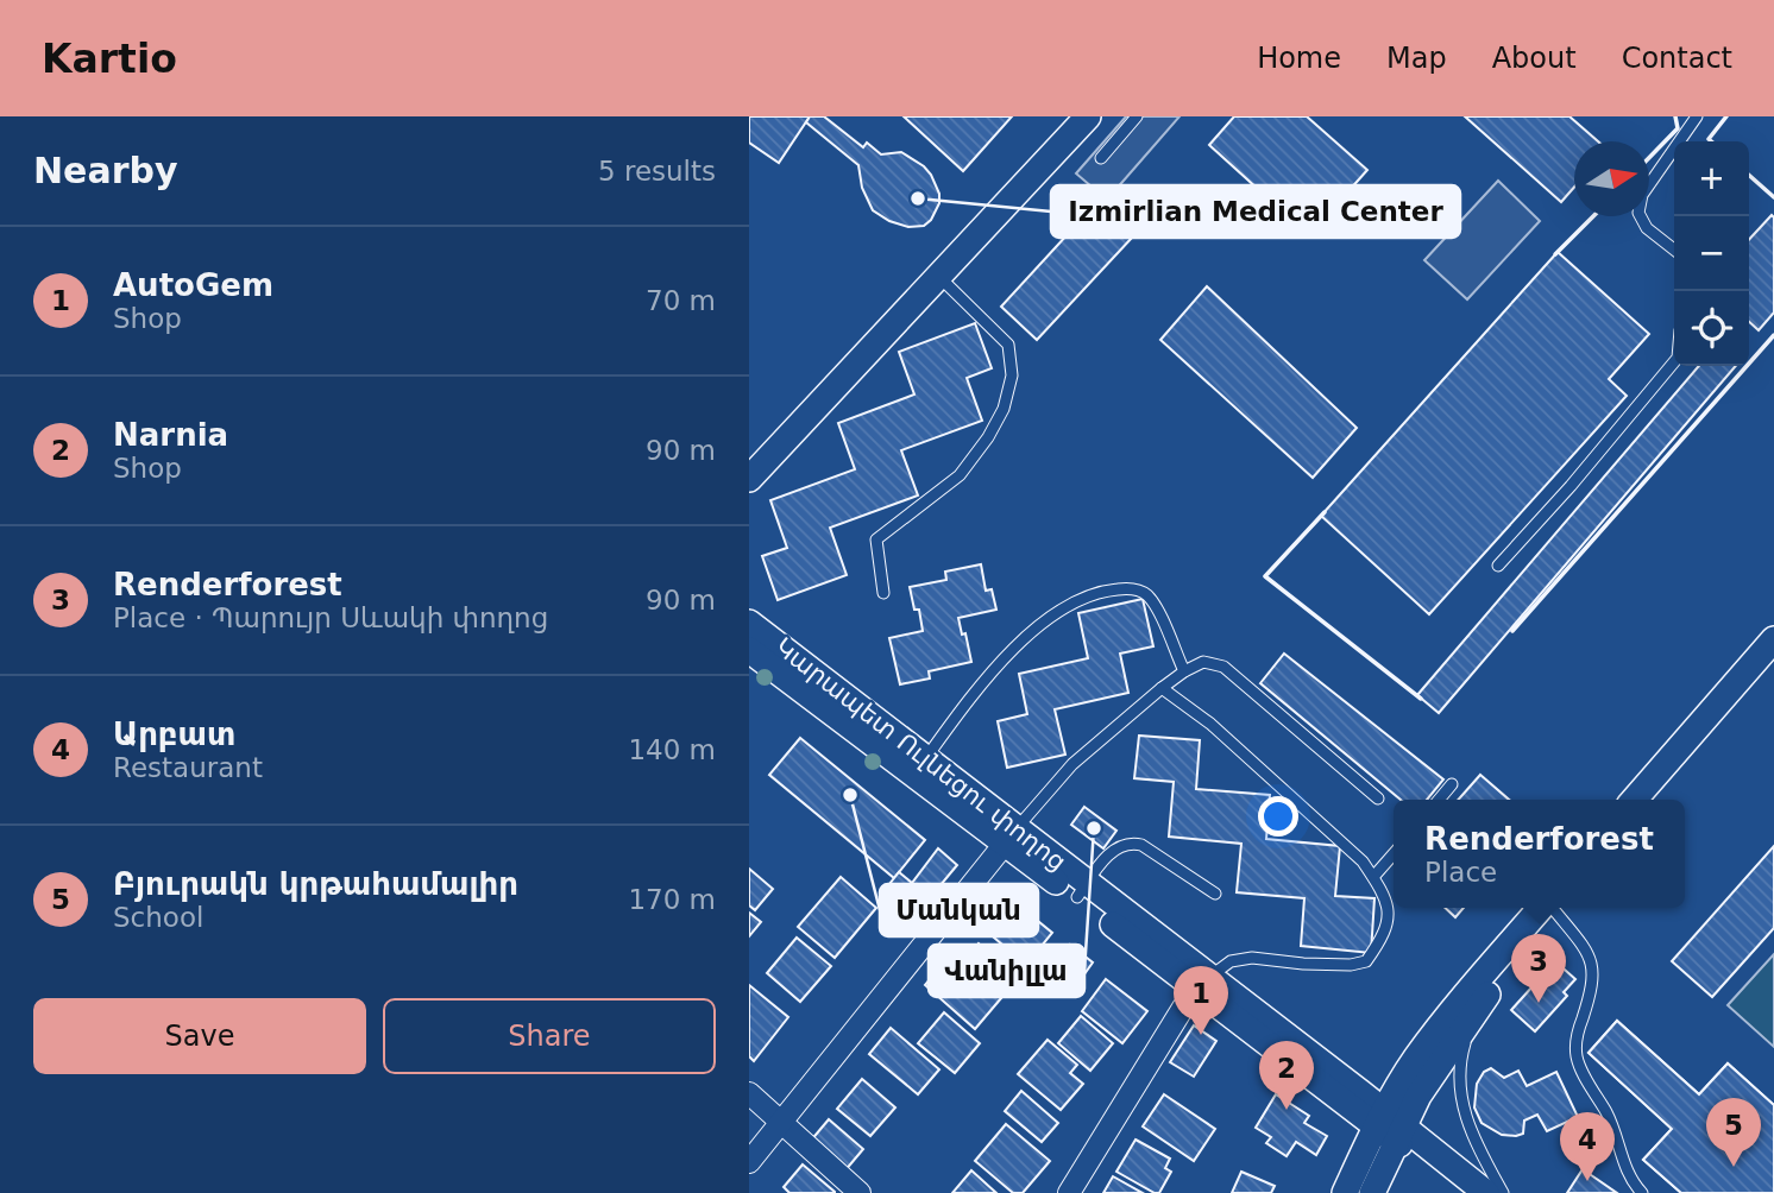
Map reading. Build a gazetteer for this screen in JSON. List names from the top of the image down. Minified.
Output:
{"streets":{"street":["Կարապետ Ուլնեցու փողոց"]},"places":["Izmirlian Medical Center","Մանկան","Վանիլլա"],"north":"right","page":{"header":"Kartio","nav":["Home","Map","About","Contact"],"heading":["Nearby","5 results"],"map_buttons":["+","−"],"list":[{"mark":"1","name":"AutoGem","note":"Shop","value":"70 m"},{"mark":"2","name":"Narnia","note":"Shop","value":"90 m"},{"mark":"3","name":"Renderforest","note":"Place · Պարույր Սևակի փողոց","value":"90 m"},{"mark":"4","name":"Արբատ","note":"Restaurant","value":"140 m"},{"mark":"5","name":"Բյուրակն կրթահամալիր","note":"School","value":"170 m"}],"popup":["Renderforest","Place"],"pins":["3","1","2","5","4"],"buttons":["Save","Share"]}}
